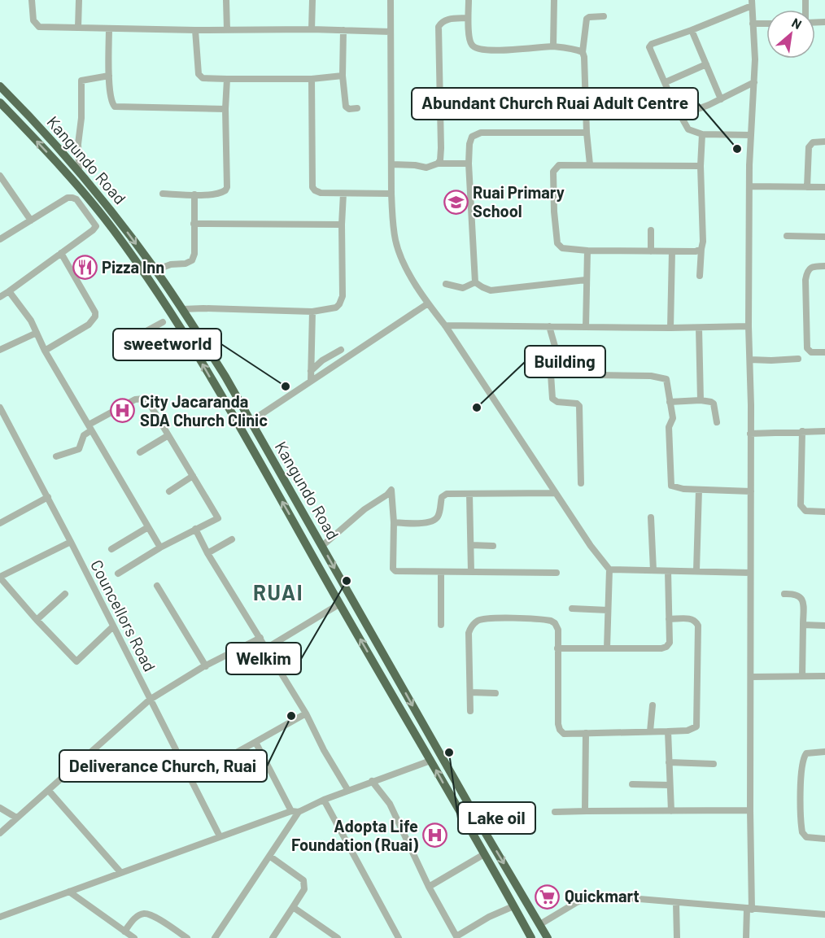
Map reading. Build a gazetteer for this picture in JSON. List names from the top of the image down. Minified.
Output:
{"streets":{"highway":["Kangundo Road"],"street":["Councellors Road"]},"districts":["RUAI"],"places":{"other":["Abundant Church Ruai Adult Centre","sweetworld","Building","Welkim","Deliverance Church, Ruai","Lake oil"],"school or university":["Ruai Primary School"],"restaurant":["Pizza Inn"],"hospital":["City Jacaranda SDA Church Clinic","Adopta Life Foundation (Ruai)"],"supermarket":["Quickmart"]},"north":"top right"}
